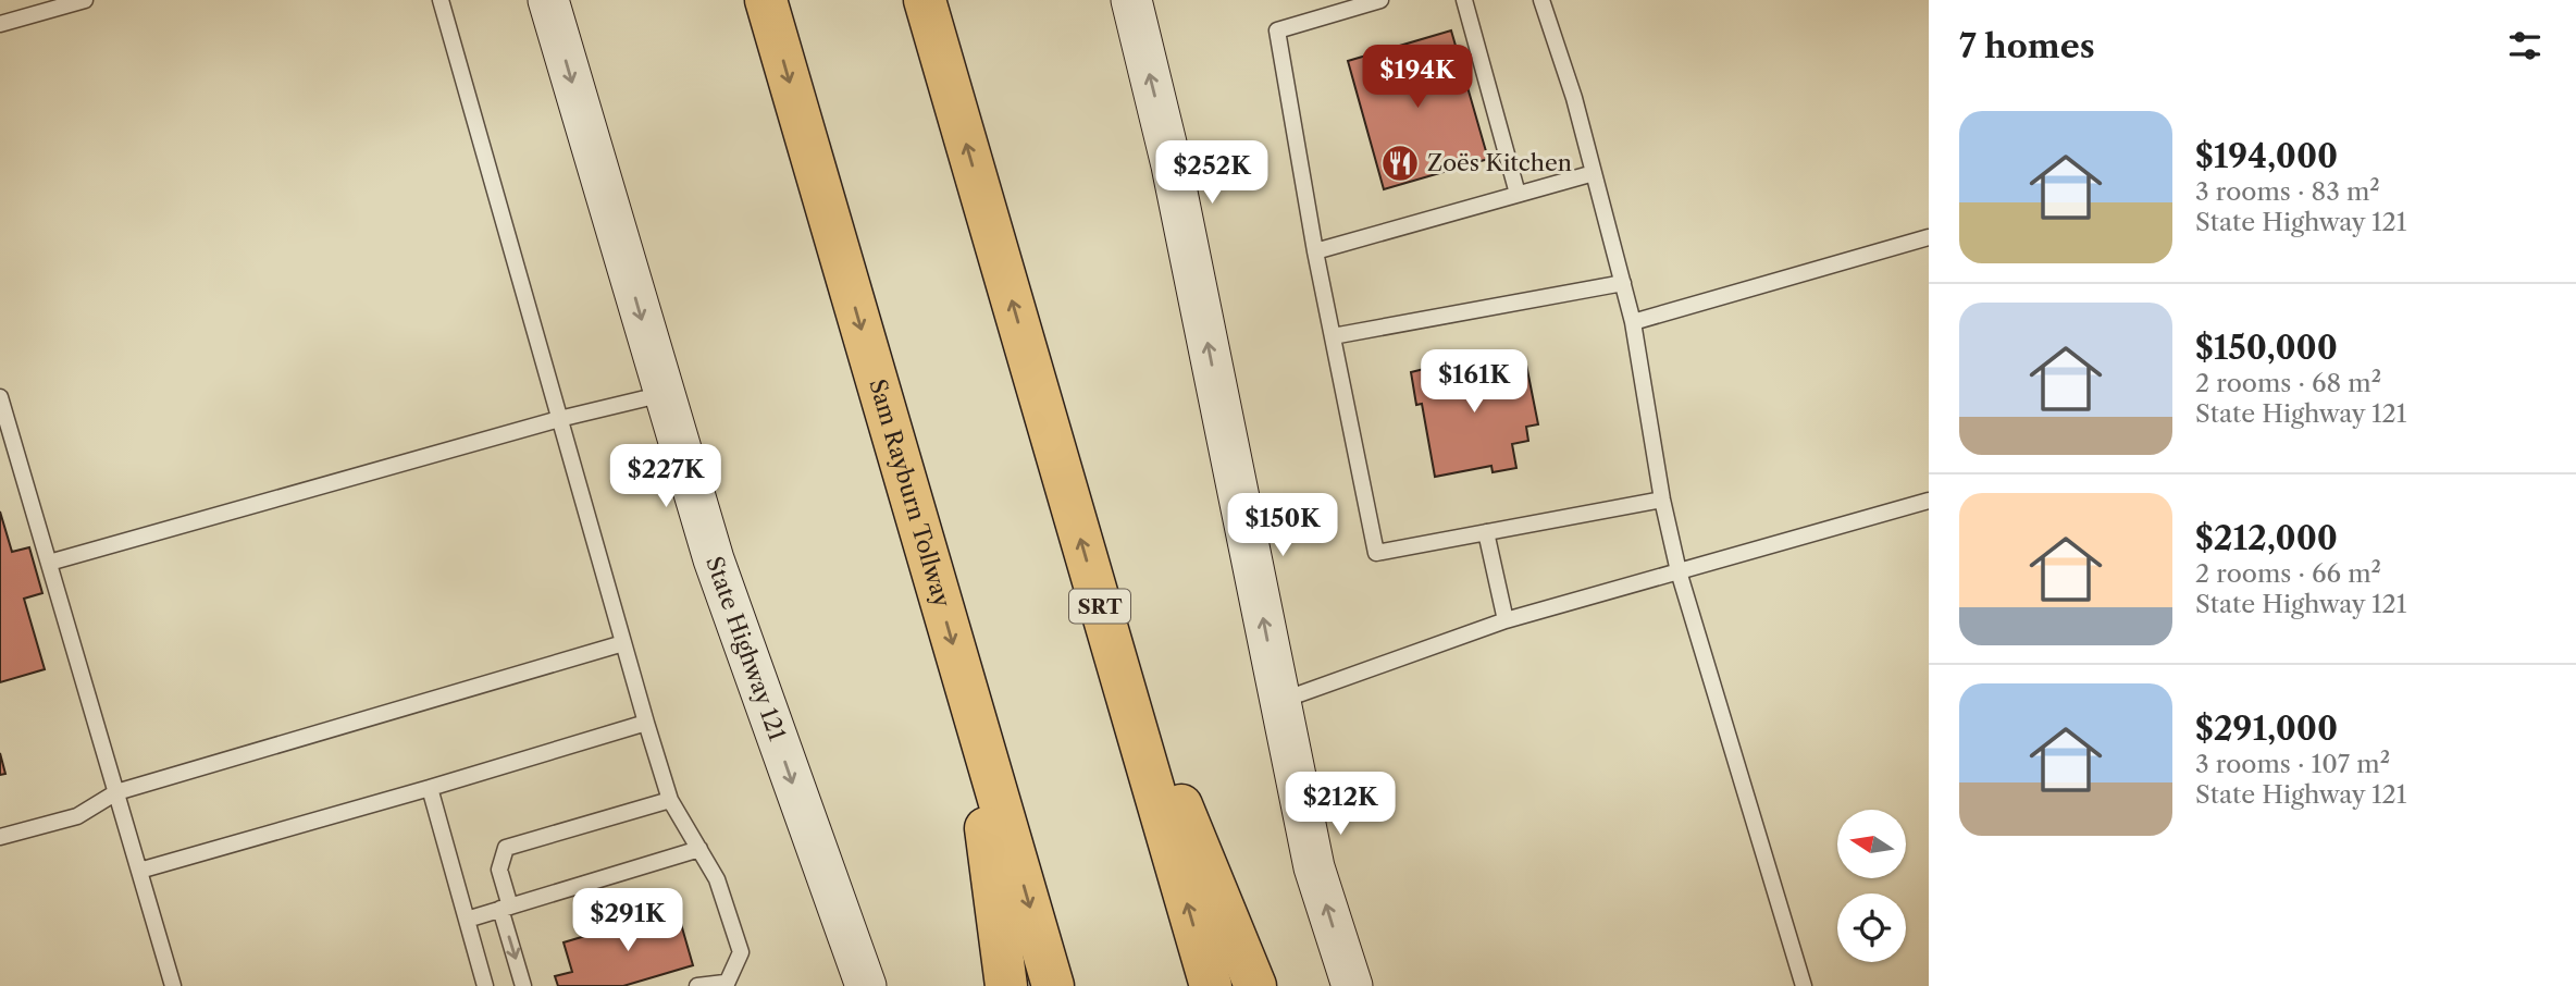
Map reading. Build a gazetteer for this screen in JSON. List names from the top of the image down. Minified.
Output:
{"streets":{"highway":["Sam Rayburn Tollway","SRT"],"main road":["State Highway 121"]},"one_way":["State Highway 121"],"places":{"restaurant":["Zoës Kitchen"]},"north":"left","page":{"heading":"7 homes","price":["$194K","$252K","$161K","$227K","$150K","$212K","$291K"],"list":[{"name":"$194,000","note":"3 rooms · 83 m² · State Highway 121"},{"name":"$150,000","note":"2 rooms · 68 m² · State Highway 121"},{"name":"$212,000","note":"2 rooms · 66 m² · State Highway 121"},{"name":"$291,000","note":"3 rooms · 107 m² · State Highway 121"}]}}
